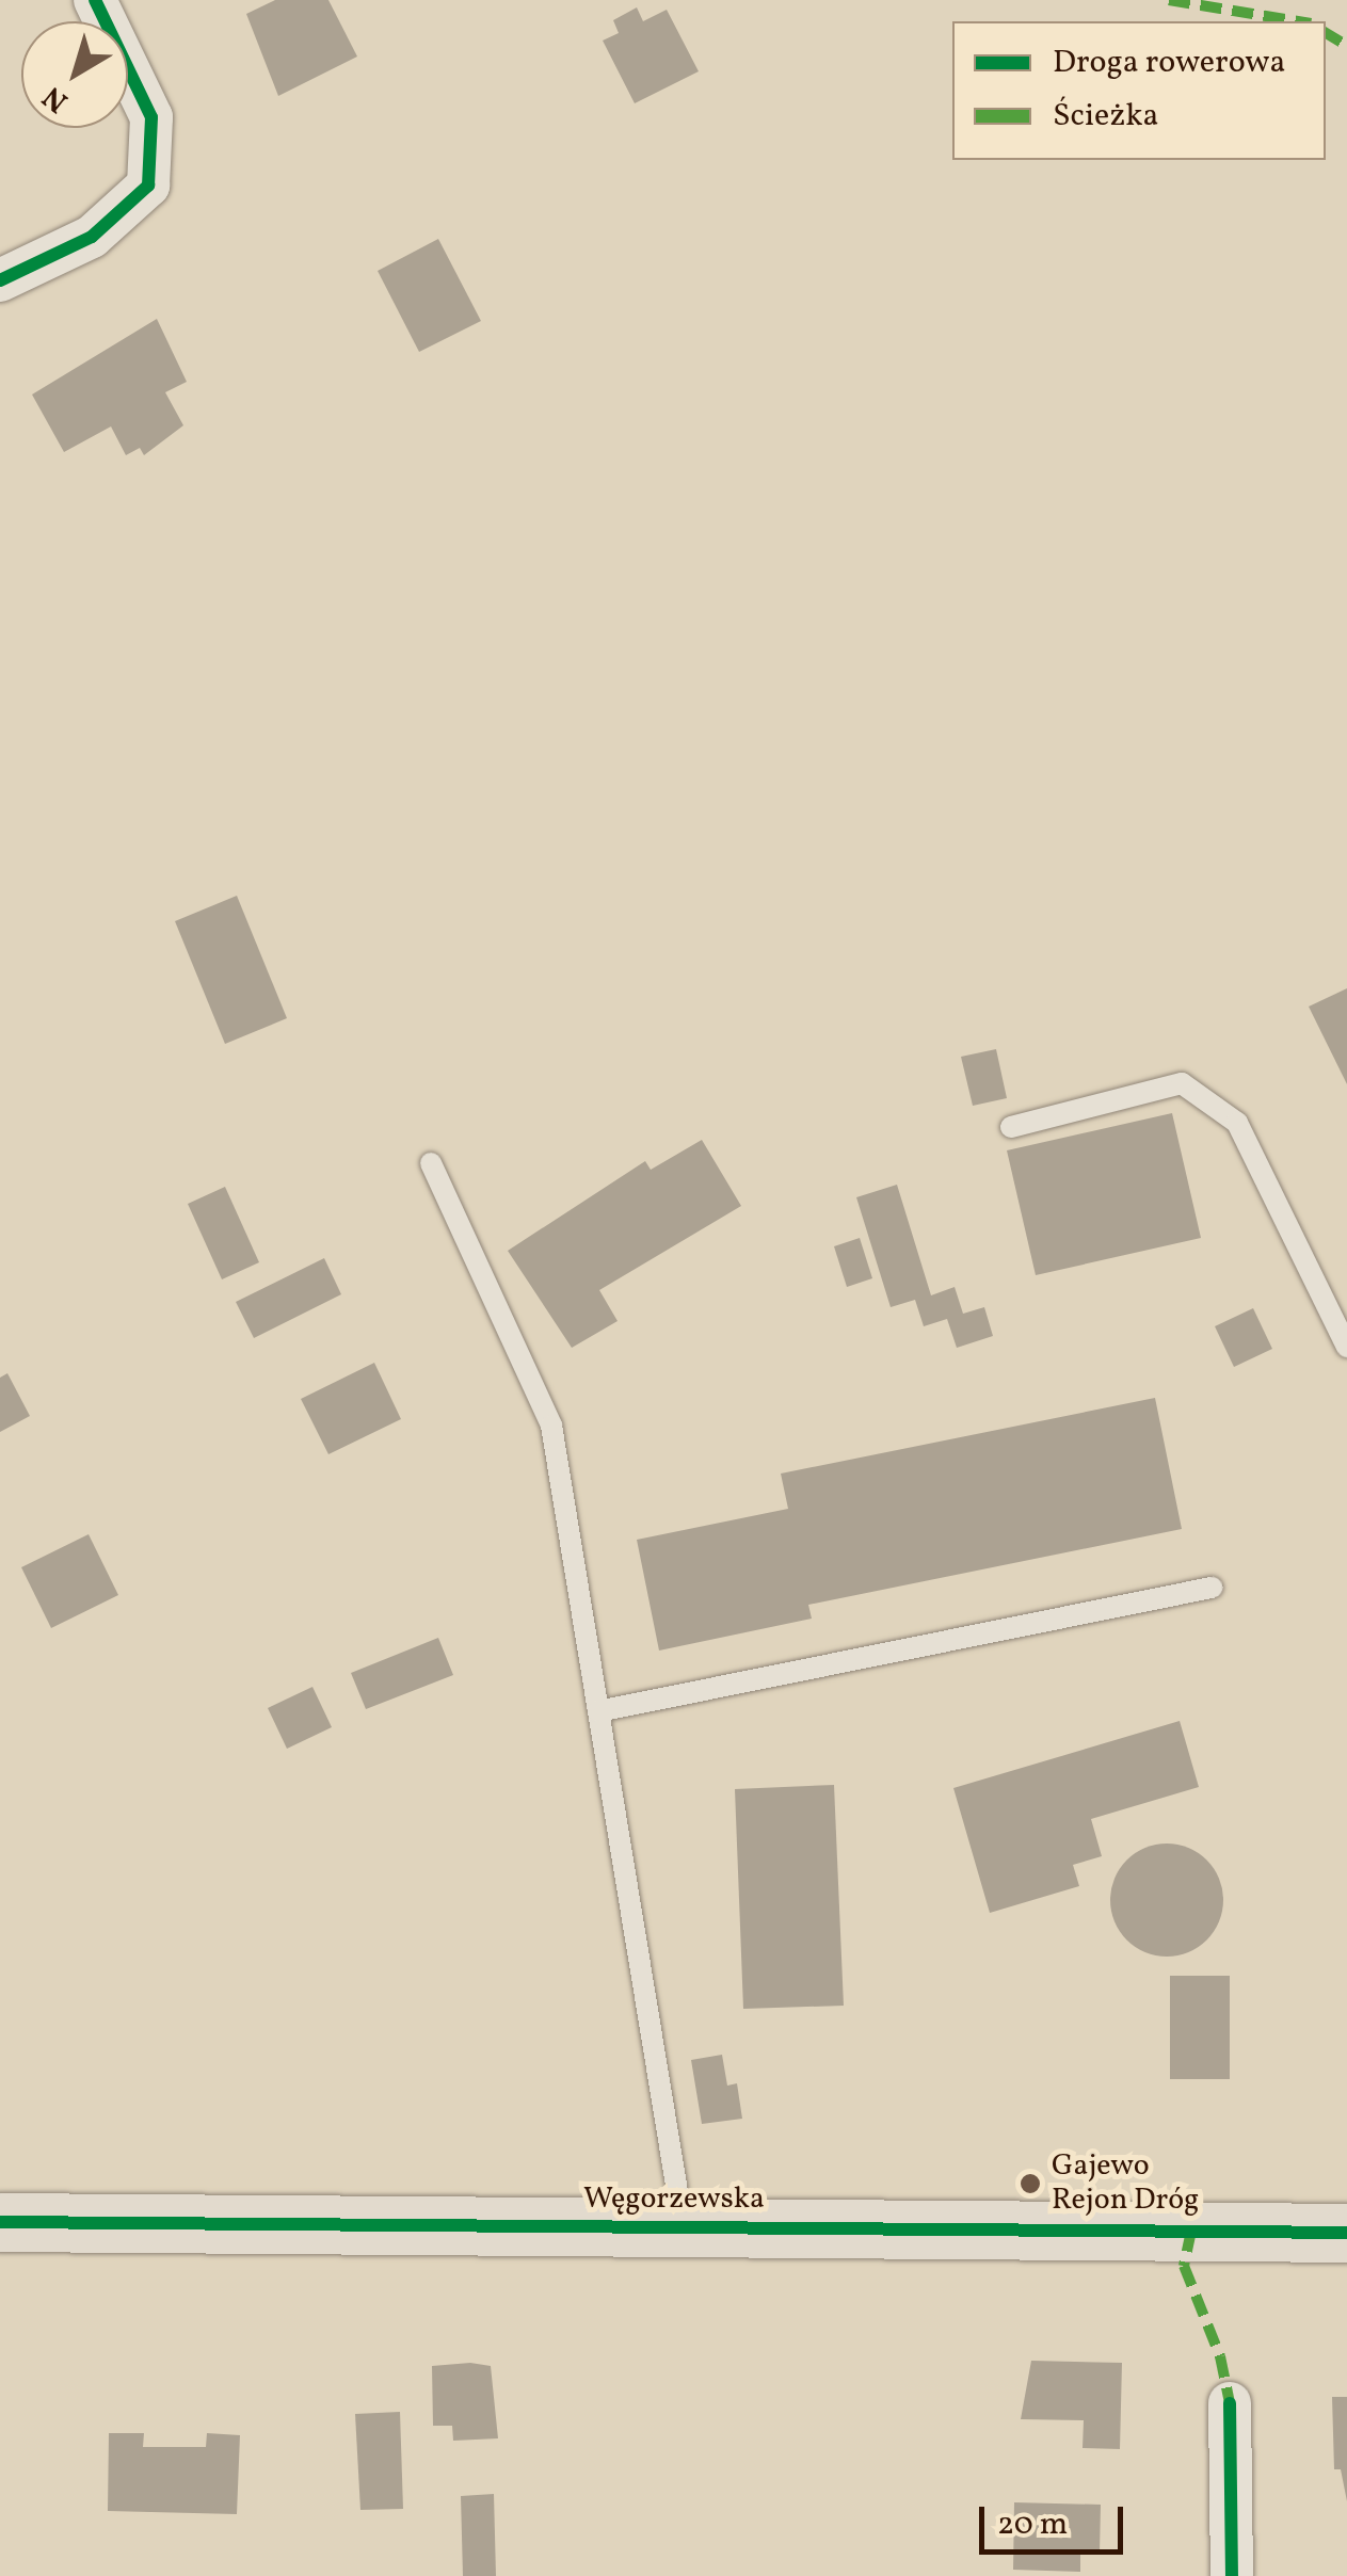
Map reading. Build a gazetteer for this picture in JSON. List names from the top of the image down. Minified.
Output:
{"streets":{"main road":["Węgorzewska"]},"places":["Gajewo Rejon Dróg"],"legend":["Droga rowerowa","Ścieżka"],"scale_bar":"20 m","north":"bottom left"}
